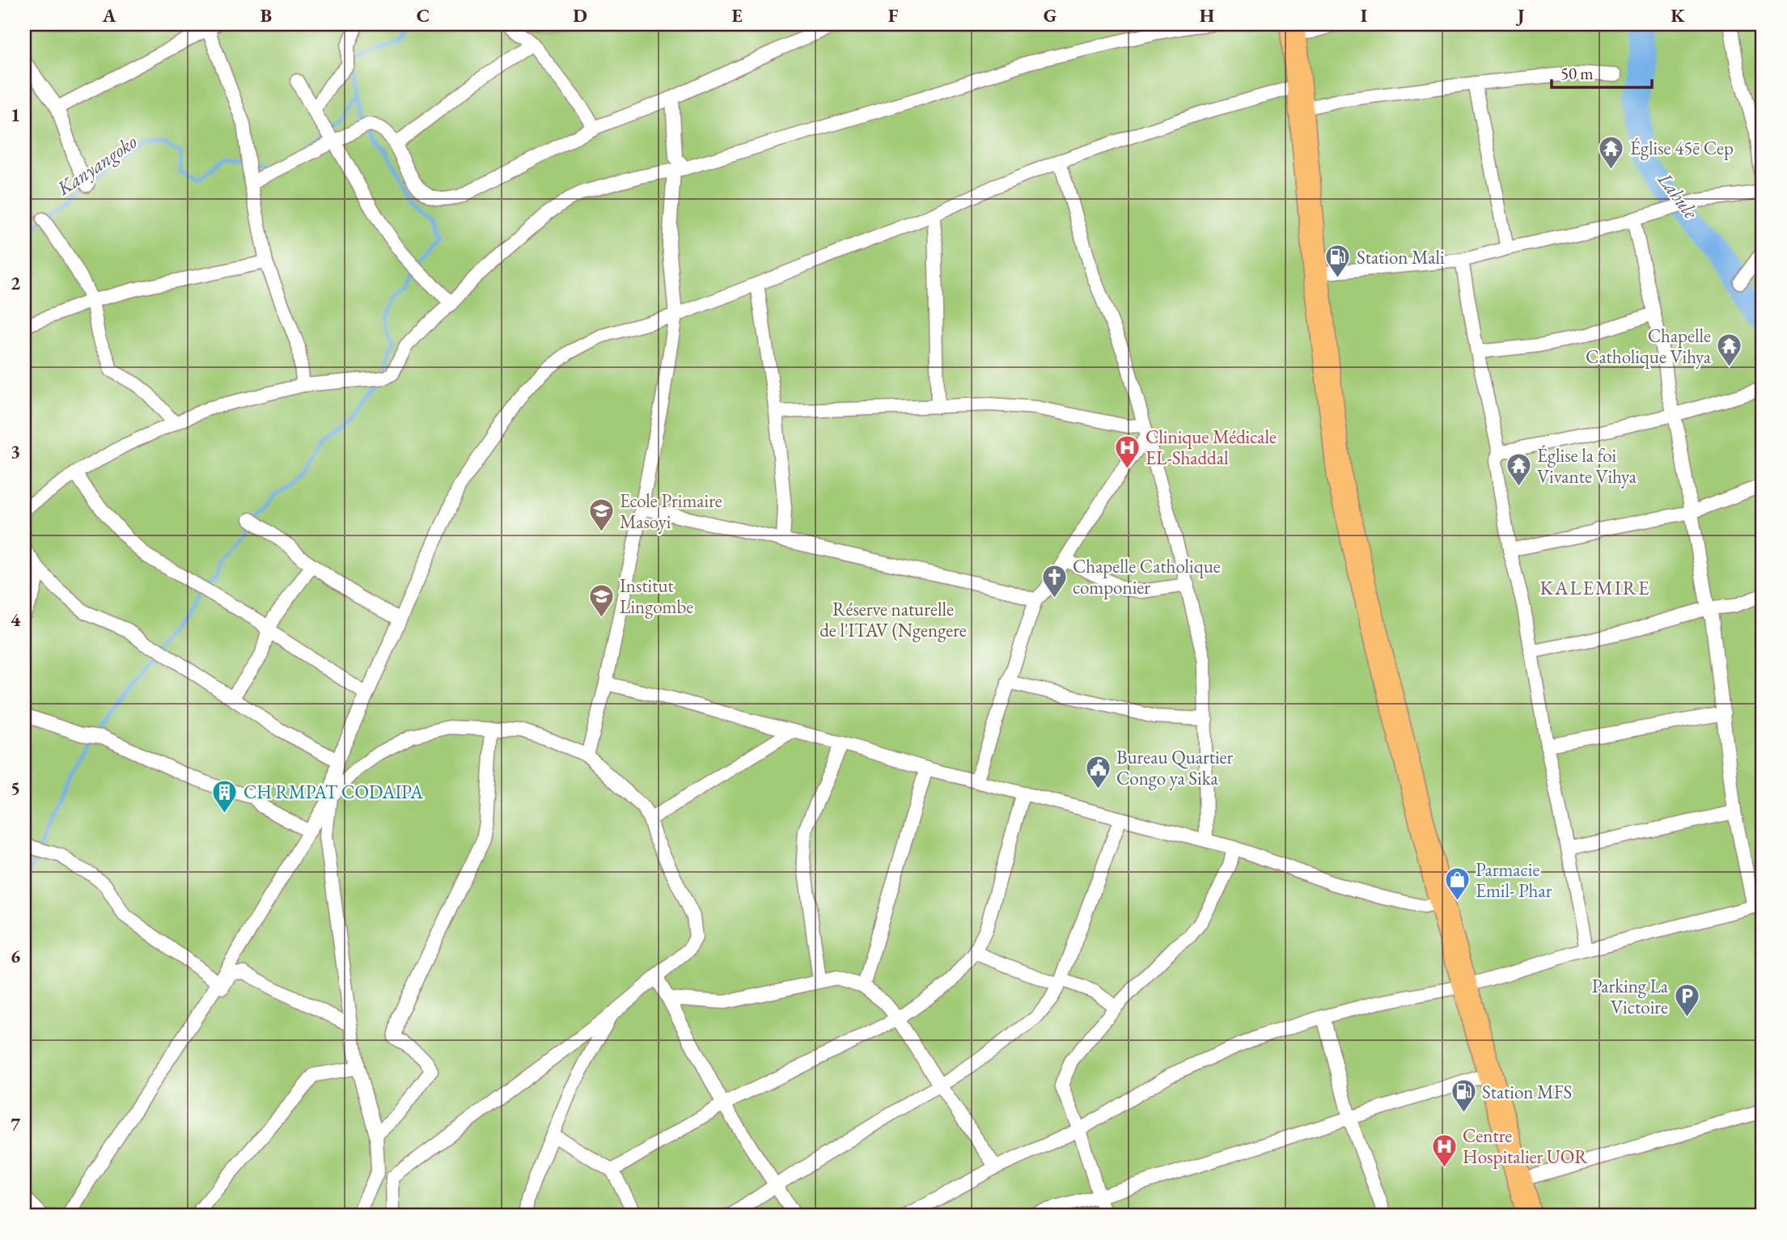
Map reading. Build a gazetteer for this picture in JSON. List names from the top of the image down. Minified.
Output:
{"districts":["KALEMIRE"],"water":["Kanyangoko","Lahule"],"parks":["Réserve naturelle de l'ITAV (Ngengere"],"places":{"temple":["Église 45ē Cep","Chapelle Catholique Vihya","Église la foi Vivante Vihya"],"fuel station":["Station Mali","Station MFS"],"hospital":["Clinique Médicale EL-Shaddal","Centre Hospitalier UOR"],"school or university":["Ecole Primaire Masoyi","Institut Lingombe"],"church":["Chapelle Catholique componier"],"public building":["Bureau Quartier Congo ya Sika"],"building":["CH RMPAT CODAIPA"],"shop":["Parmacie Emil- Phar"],"parking":["Parking La Victoire"]},"scale_bar":"50 m","grid":{"columns":["A","B","C","D","E","F","G","H","I","J","K"],"rows":["1","2","3","4","5","6","7"]}}
